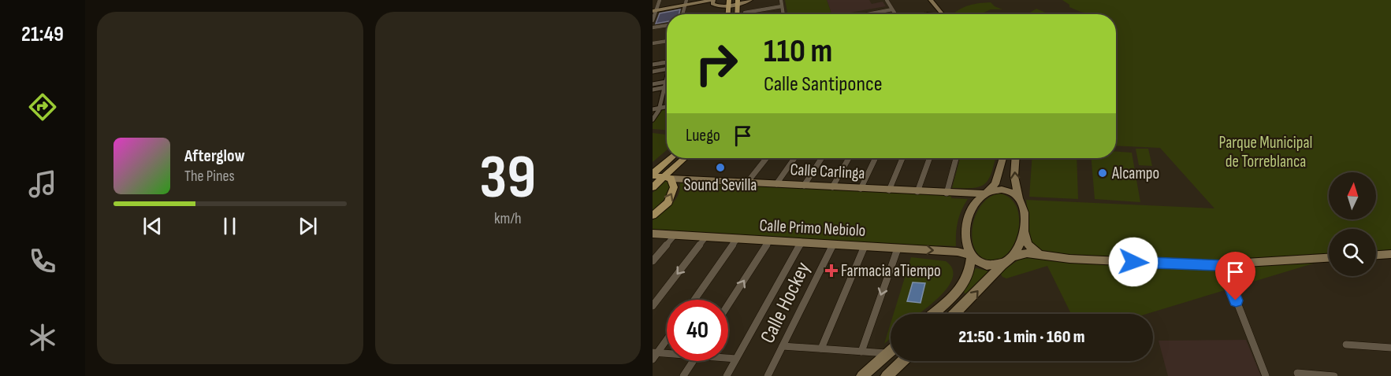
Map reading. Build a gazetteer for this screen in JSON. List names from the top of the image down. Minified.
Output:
{"streets":{"street":["Calle Carlinga","Calle Primo Nebiolo","Calle Hockey"]},"crossings":[["Calle Carlinga","Calle Primo Nebiolo"],["Calle Primo Nebiolo","Calle Hockey"]],"parks":["Parque Municipal de Torreblanca"],"places":{"other":["Sound Sevilla","Alcampo"],"health":["Farmacia aTiempo"]},"north":"top","page":{"tabs":"21:49","tile":["39","km/h"],"turn":["110 m","Calle Santiponce"],"then":"Luego","song":["Afterglow","The Pines"],"limit":"40","trip":"21:50 · 1 min · 160 m"}}
